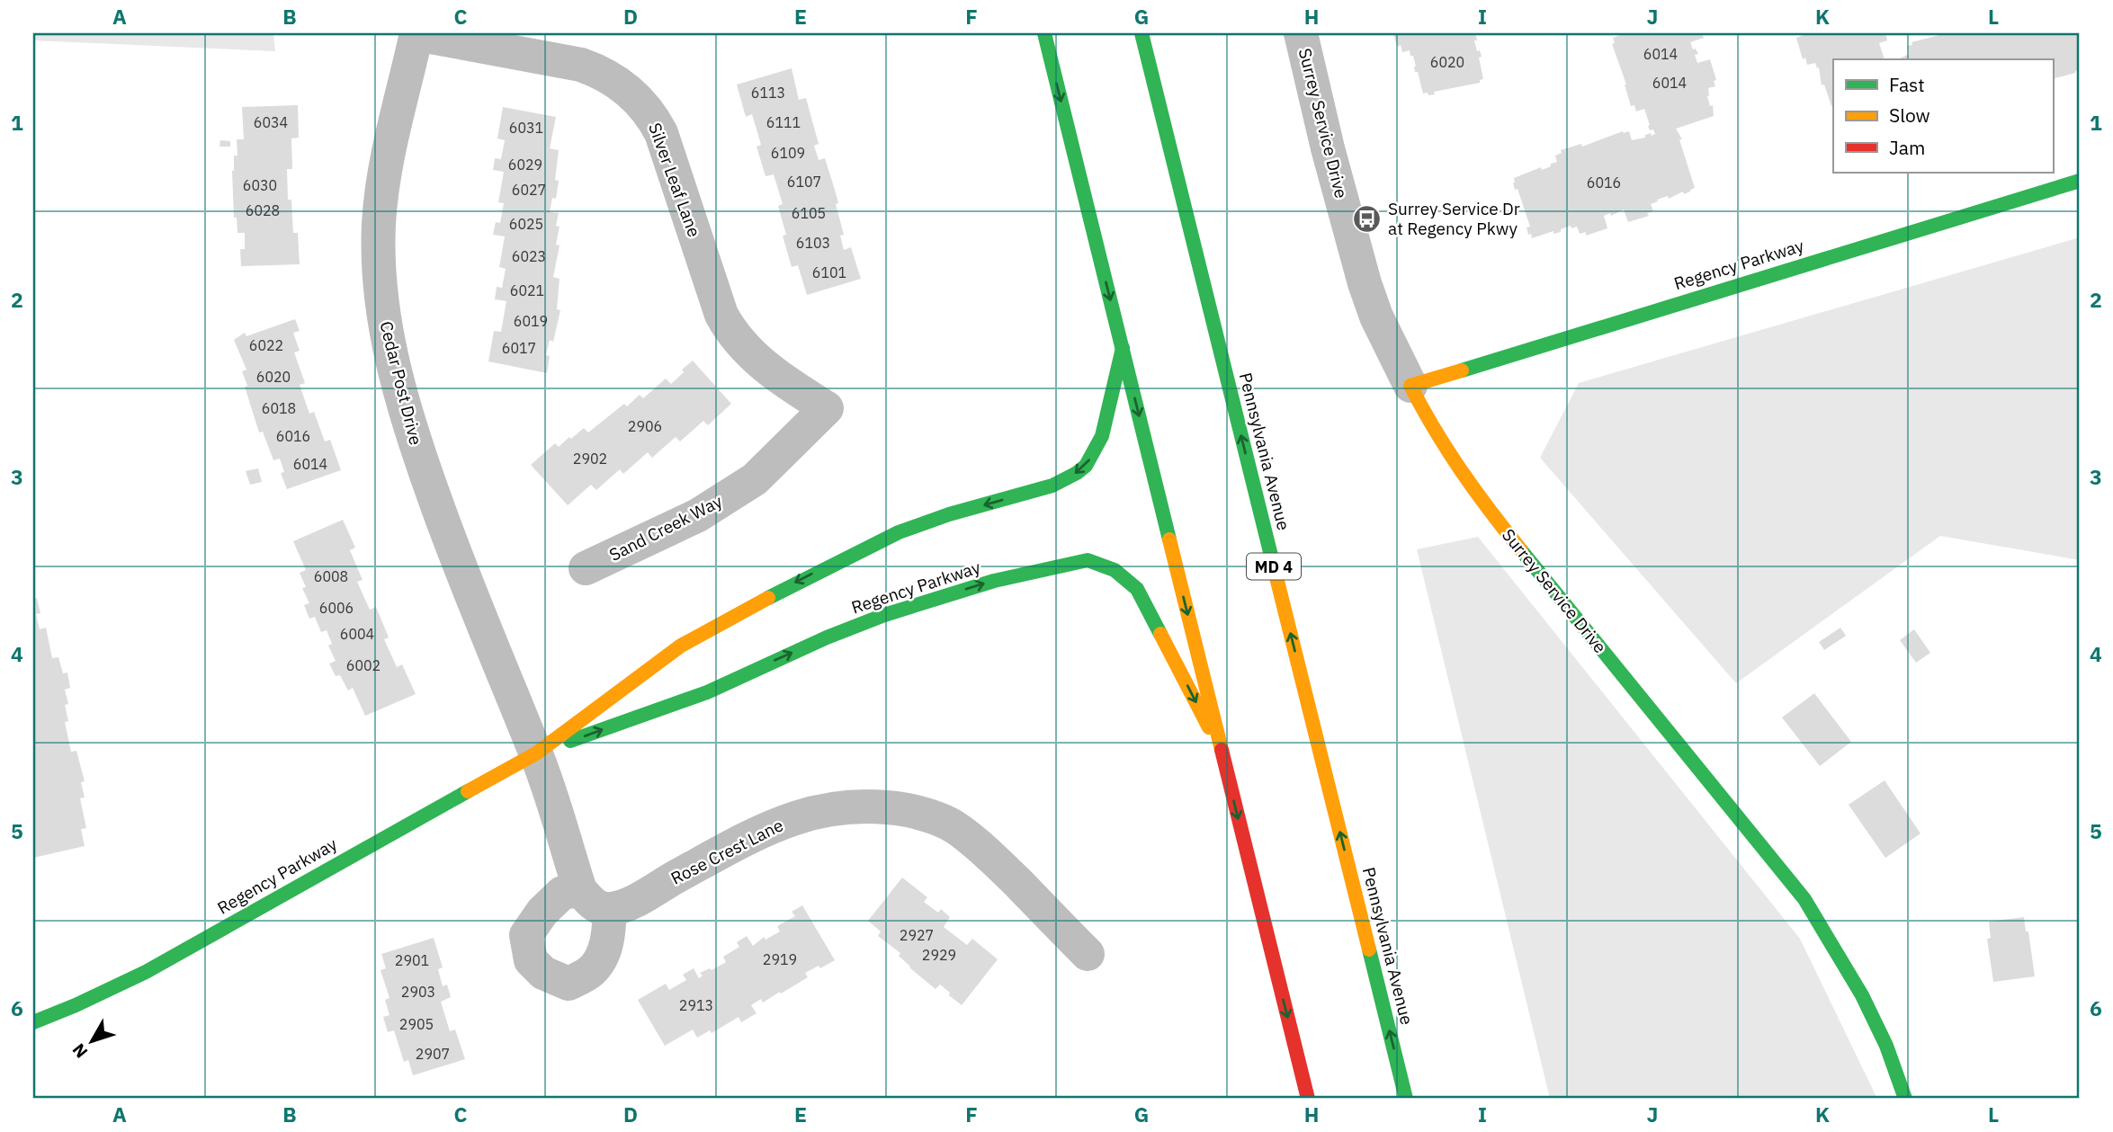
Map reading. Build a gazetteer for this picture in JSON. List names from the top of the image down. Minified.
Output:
{"streets":{"main road":["Surrey Service Drive","Regency Parkway","Pennsylvania Avenue","MD 4"],"street":["Silver Leaf Lane","Cedar Post Drive","Sand Creek Way","Rose Crest Lane"]},"crossings":[["Surrey Service Drive","Regency Parkway"],["Silver Leaf Lane","Cedar Post Drive"],["Silver Leaf Lane","Sand Creek Way"],["Regency Parkway","Cedar Post Drive"]],"places":{"bus stop":["Surrey Service Dr at Regency Pkwy"]},"house_numbers":["6014","6020","6014","6113","6034","6111","6031","6109","6029","6107","6016","6030","6027","6028","6105","6025","6103","6023","6101","6021","6019","6022","6017","6020","6018","2906","6016","2902","6014","6008","6006","6004","6002","2927","2929","2919","2901","2903","2913","2905","2907"],"legend":["Fast","Slow","Jam"],"north":"bottom left","grid":{"columns":["A","B","C","D","E","F","G","H","I","J","K","L"],"rows":["1","2","3","4","5","6"]}}
